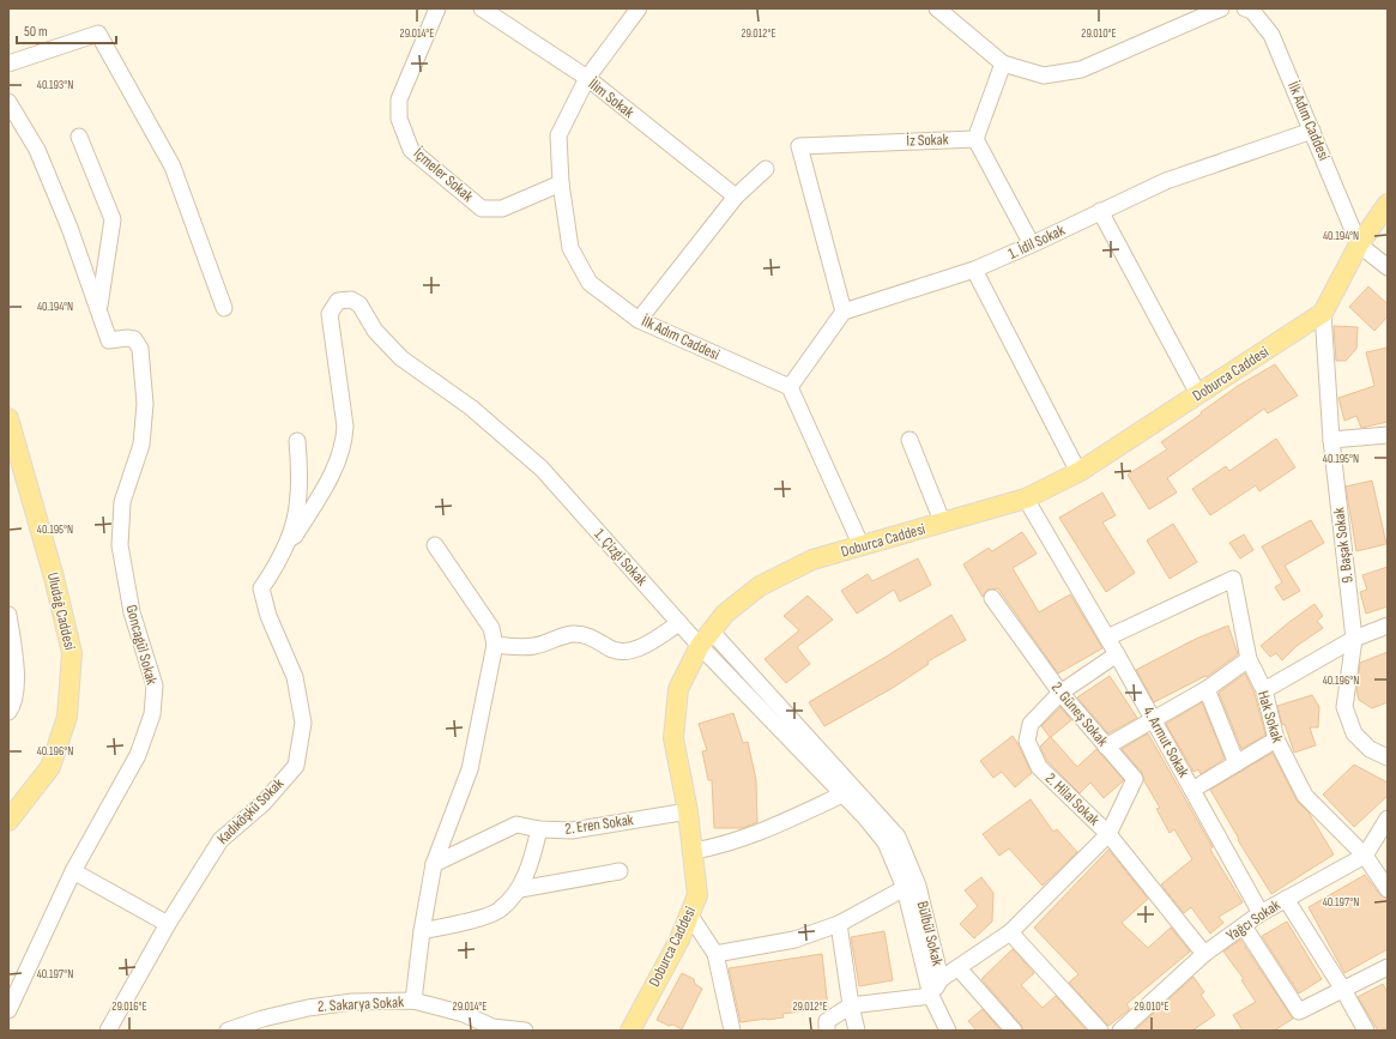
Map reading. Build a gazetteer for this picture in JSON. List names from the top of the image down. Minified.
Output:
{"streets":{"main road":["Doburca Caddesi","Uludağ Caddesi"],"street":["İlim Sokak","İlk Adım Caddesi","İz Sokak","İçmeler Sokak","1. İdil Sokak","9. Başak Sokak","1. Çizgi Sokak","Goncagül Sokak","2. Güneş Sokak","Hak Sokak","4. Armut Sokak","2. Hilal Sokak","Kadıköşkü Sokak","2. Eren Sokak","Yağcı Sokak","Bülbül Sokak","2. Sakarya Sokak"]},"crossings":[["İlim Sokak","İlk Adım Caddesi"],["İlk Adım Caddesi","İçmeler Sokak"],["İlk Adım Caddesi","1. İdil Sokak"],["İlk Adım Caddesi","Doburca Caddesi"],["İz Sokak","1. İdil Sokak"],["Doburca Caddesi","9. Başak Sokak"],["Doburca Caddesi","1. Çizgi Sokak"],["Doburca Caddesi","4. Armut Sokak"],["Doburca Caddesi","2. Eren Sokak"],["Doburca Caddesi","Bülbül Sokak"],["1. Çizgi Sokak","Kadıköşkü Sokak"],["1. Çizgi Sokak","Bülbül Sokak"],["2. Güneş Sokak","2. Hilal Sokak"],["Hak Sokak","4. Armut Sokak"],["Hak Sokak","Yağcı Sokak"],["4. Armut Sokak","2. Hilal Sokak"],["4. Armut Sokak","Yağcı Sokak"],["2. Hilal Sokak","Yağcı Sokak"]],"scale_bar":"50 m","coordinates":["29.014°E","29.012°E","29.010°E","40.193°N","40.194°N","40.195°N","40.196°N","40.197°N","29.016°E"]}
